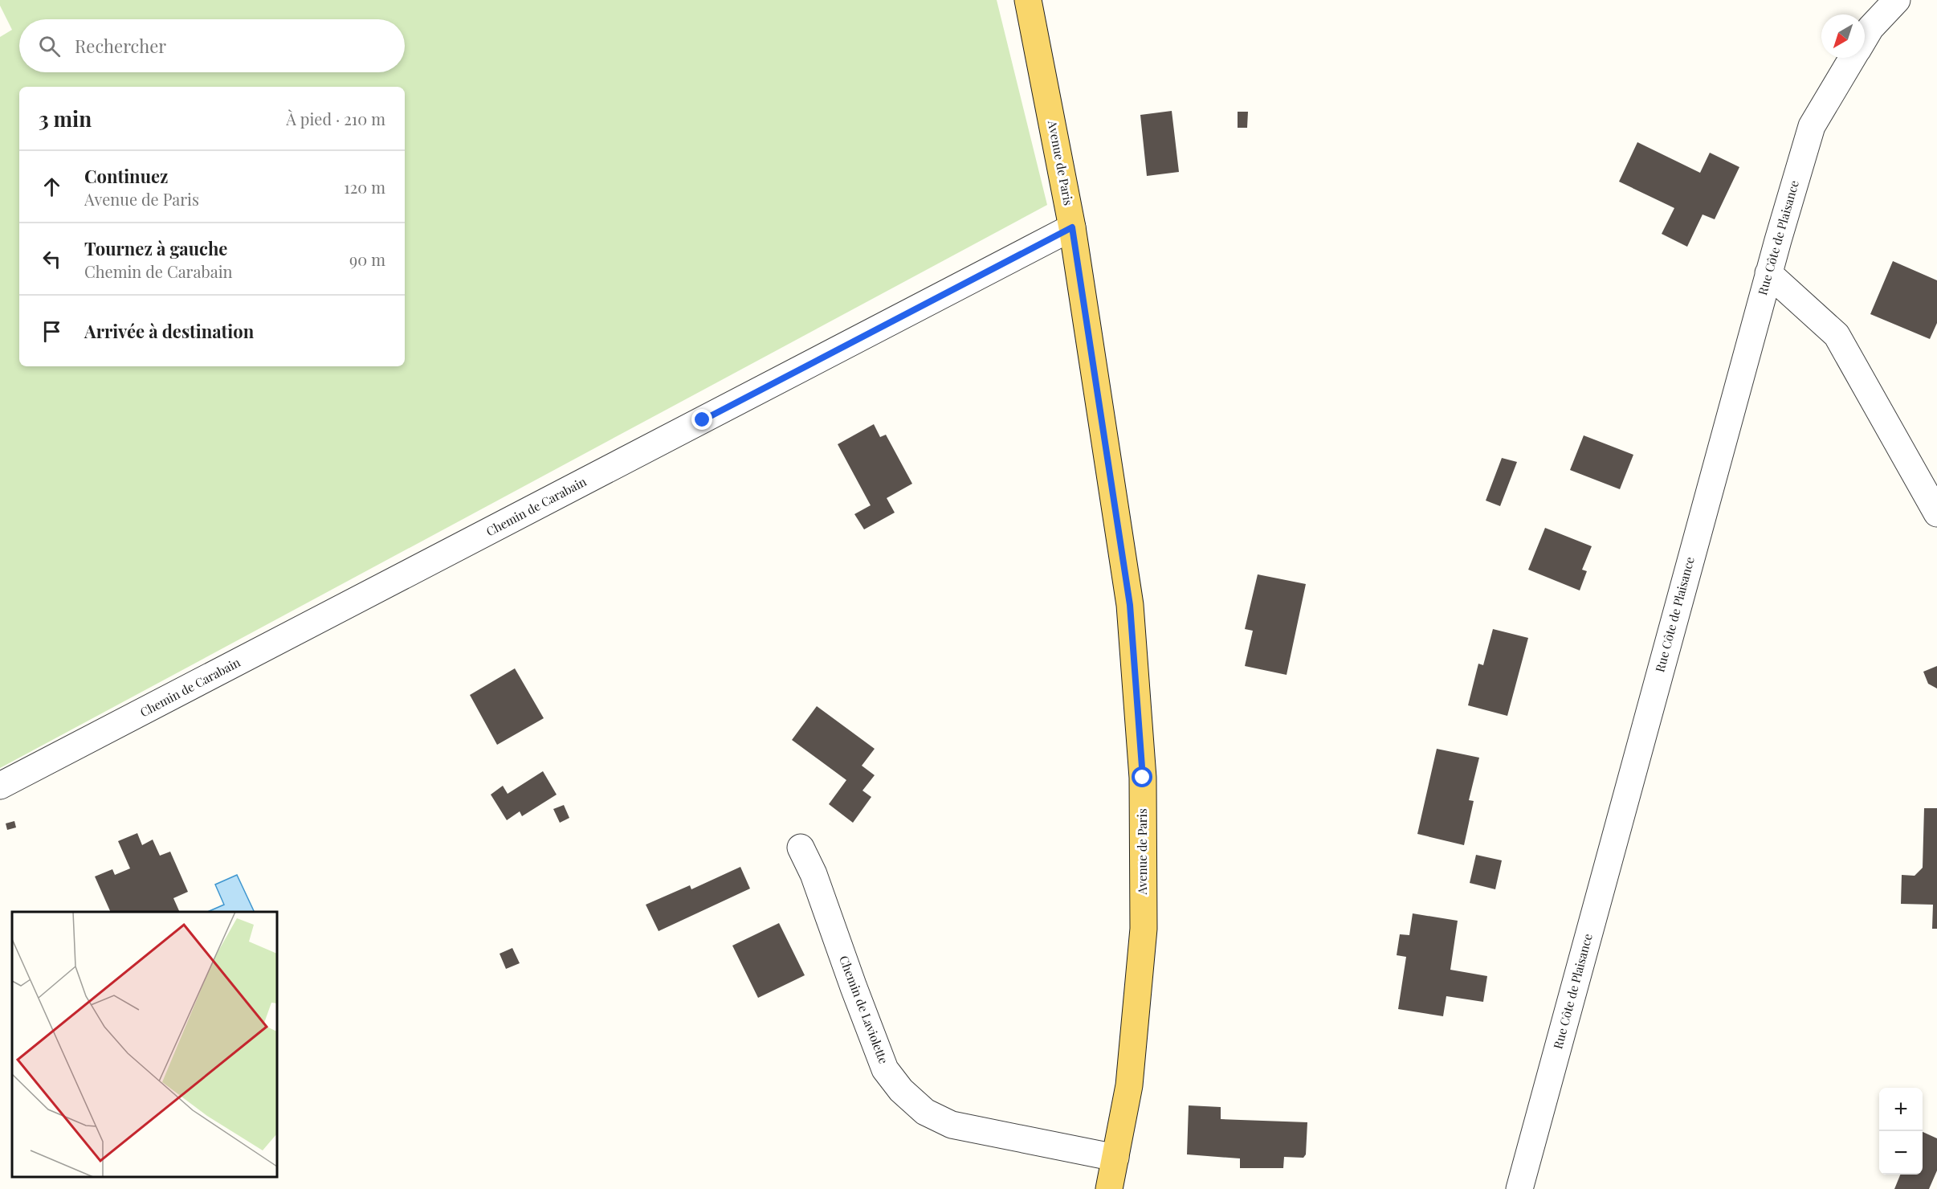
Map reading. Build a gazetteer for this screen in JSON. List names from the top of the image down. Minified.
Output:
{"streets":{"main road":["Avenue de Paris"],"street":["Rue Côte de Plaisance","Chemin de Carabain","Chemin de Laviolette"]},"crossings":[["Avenue de Paris","Chemin de Carabain"],["Avenue de Paris","Chemin de Laviolette"]],"north":"bottom left","page":{"search":"Rechercher","heading":["3 min","À pied · 210 m"],"list":[["Continuez","Avenue de Paris","120 m"],["Tournez à gauche","Chemin de Carabain","90 m"],"Arrivée à destination"],"map_buttons":["+","−"]}}
